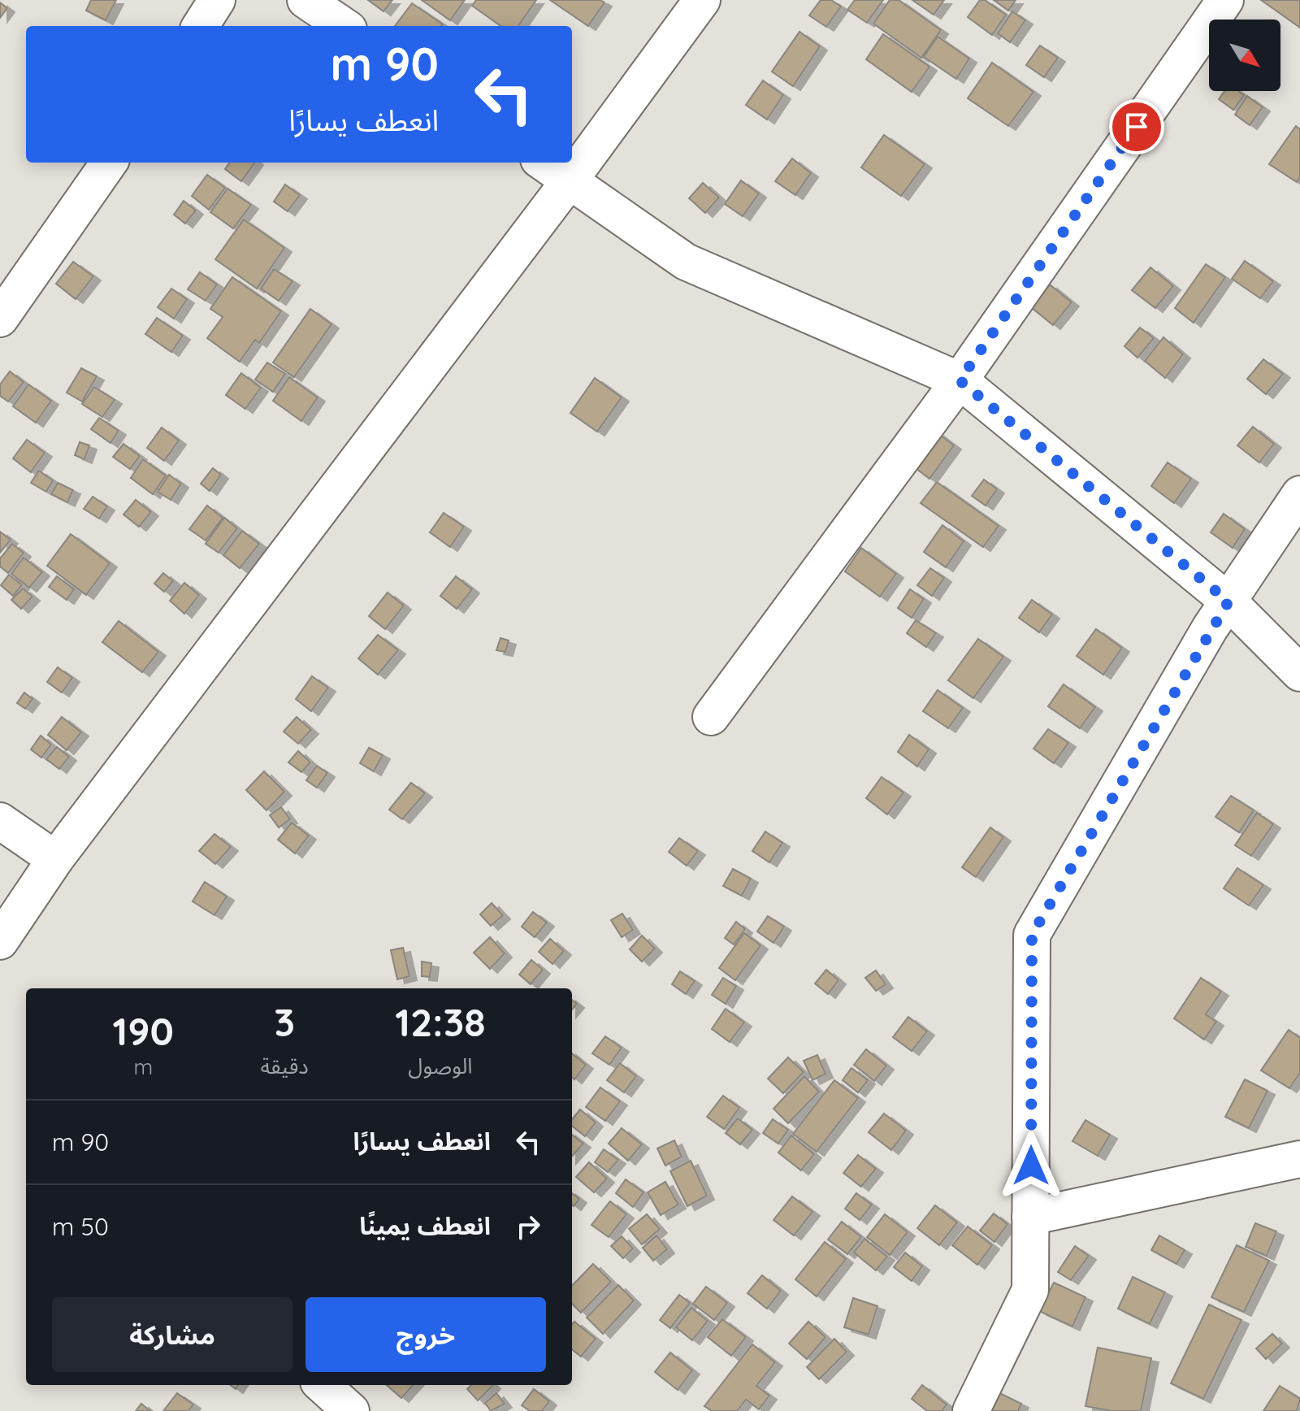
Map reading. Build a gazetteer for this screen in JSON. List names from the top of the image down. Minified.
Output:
{"north":"bottom right","page":{"turn":["90 m","انعطف يسارًا"],"eta":["12:38","الوصول","3","دقيقة","190","m"],"list":[{"name":"انعطف يسارًا","value":"90 m"},{"name":"انعطف يمينًا","value":"50 m"}],"buttons":["خروج","مشاركة"]}}
